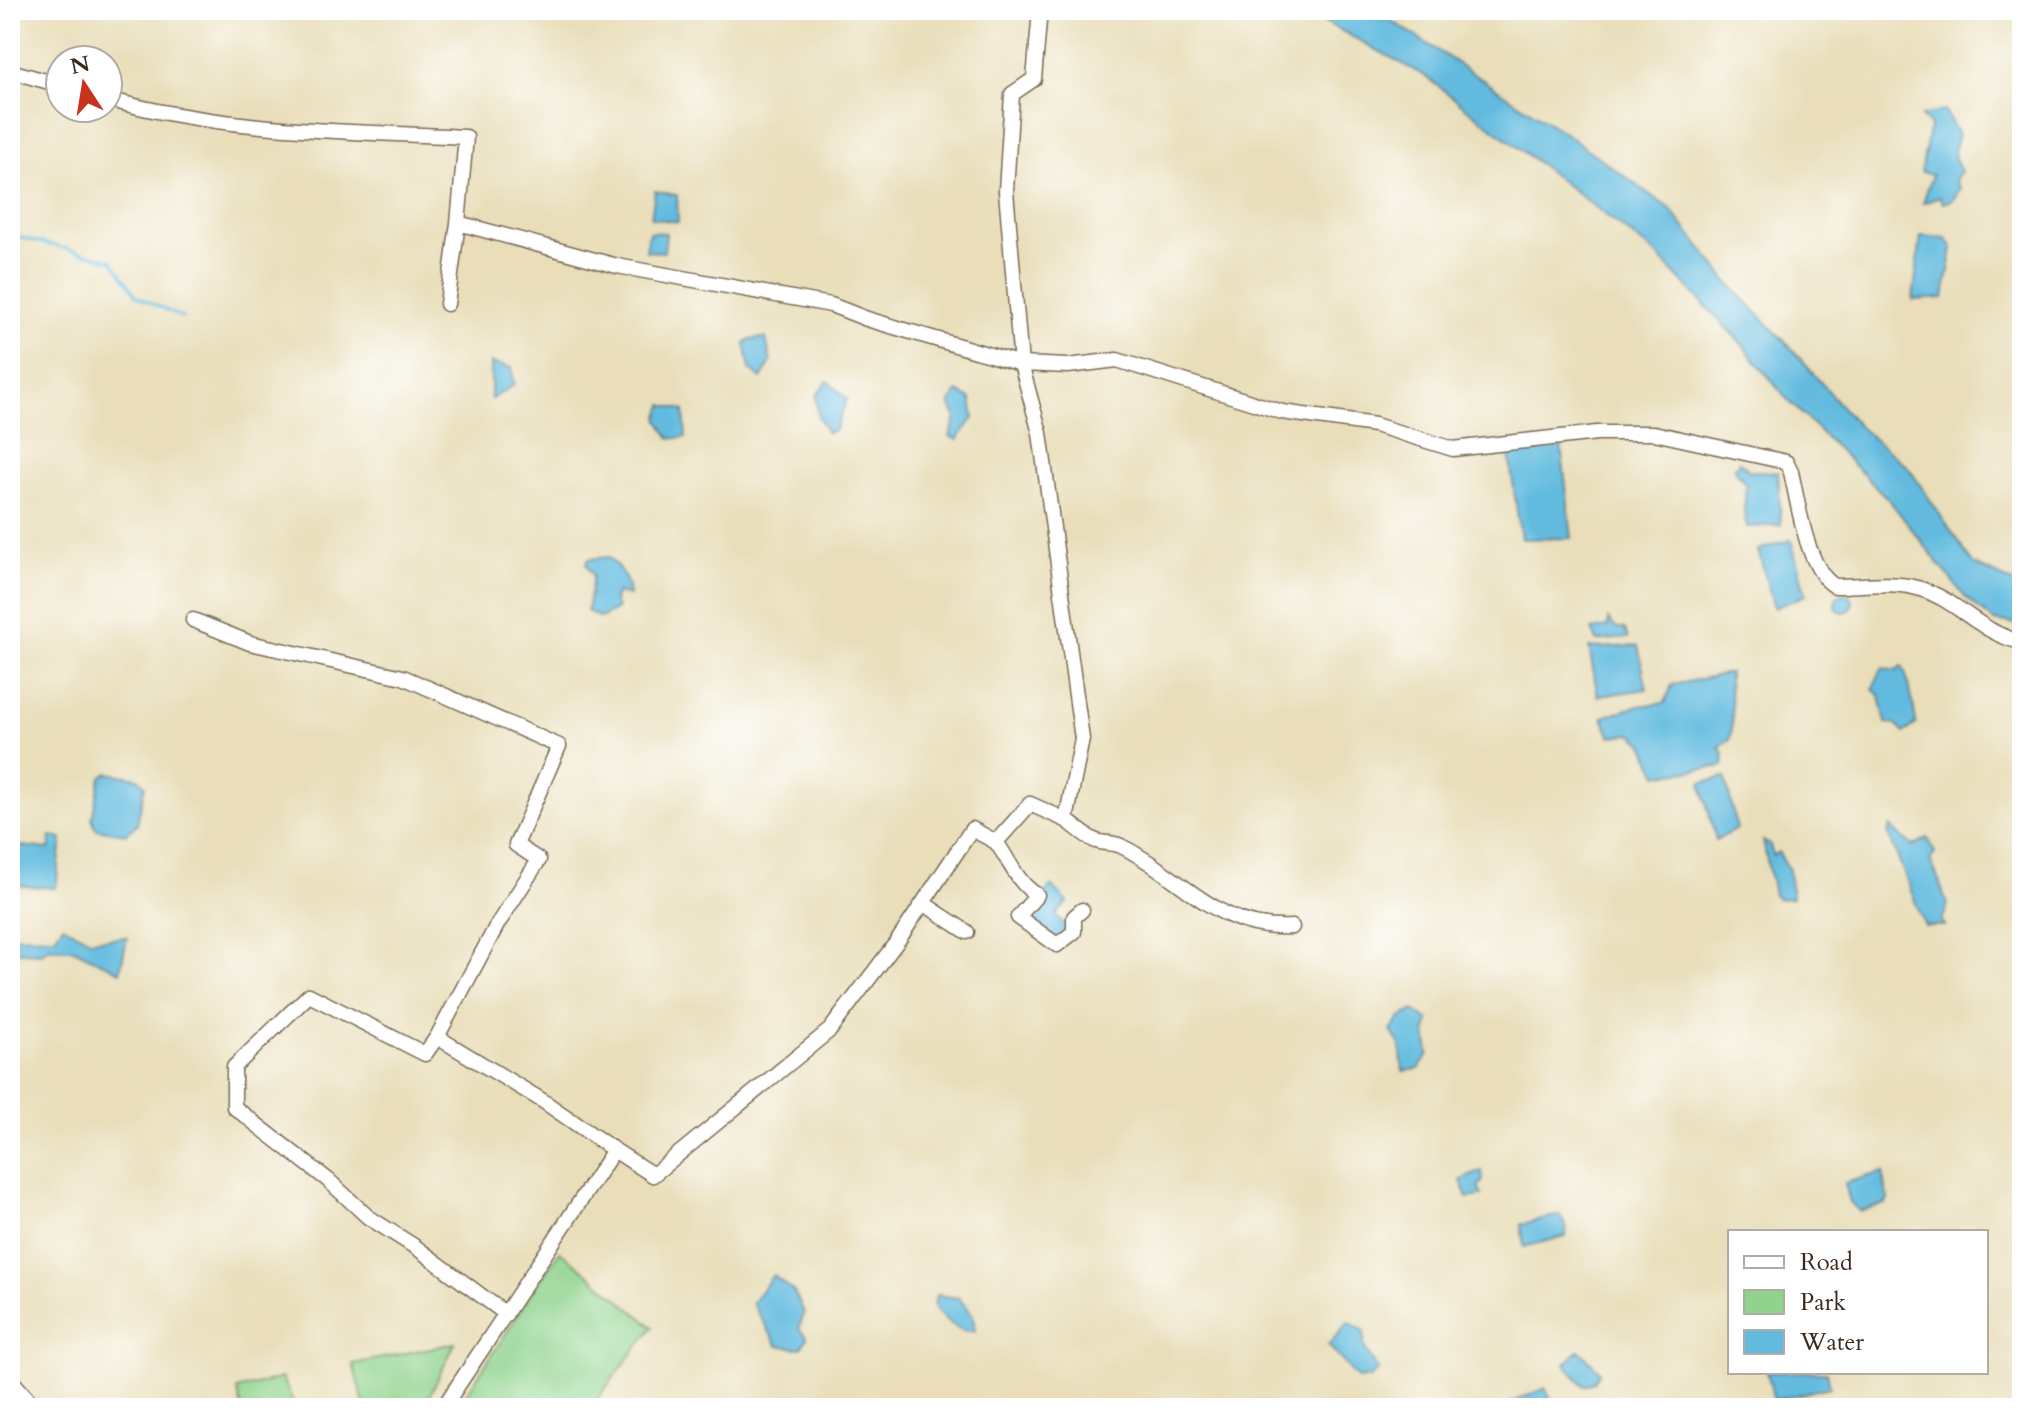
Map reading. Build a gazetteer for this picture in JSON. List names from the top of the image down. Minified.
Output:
{"legend":["Road","Park","Water"],"north":"top"}
